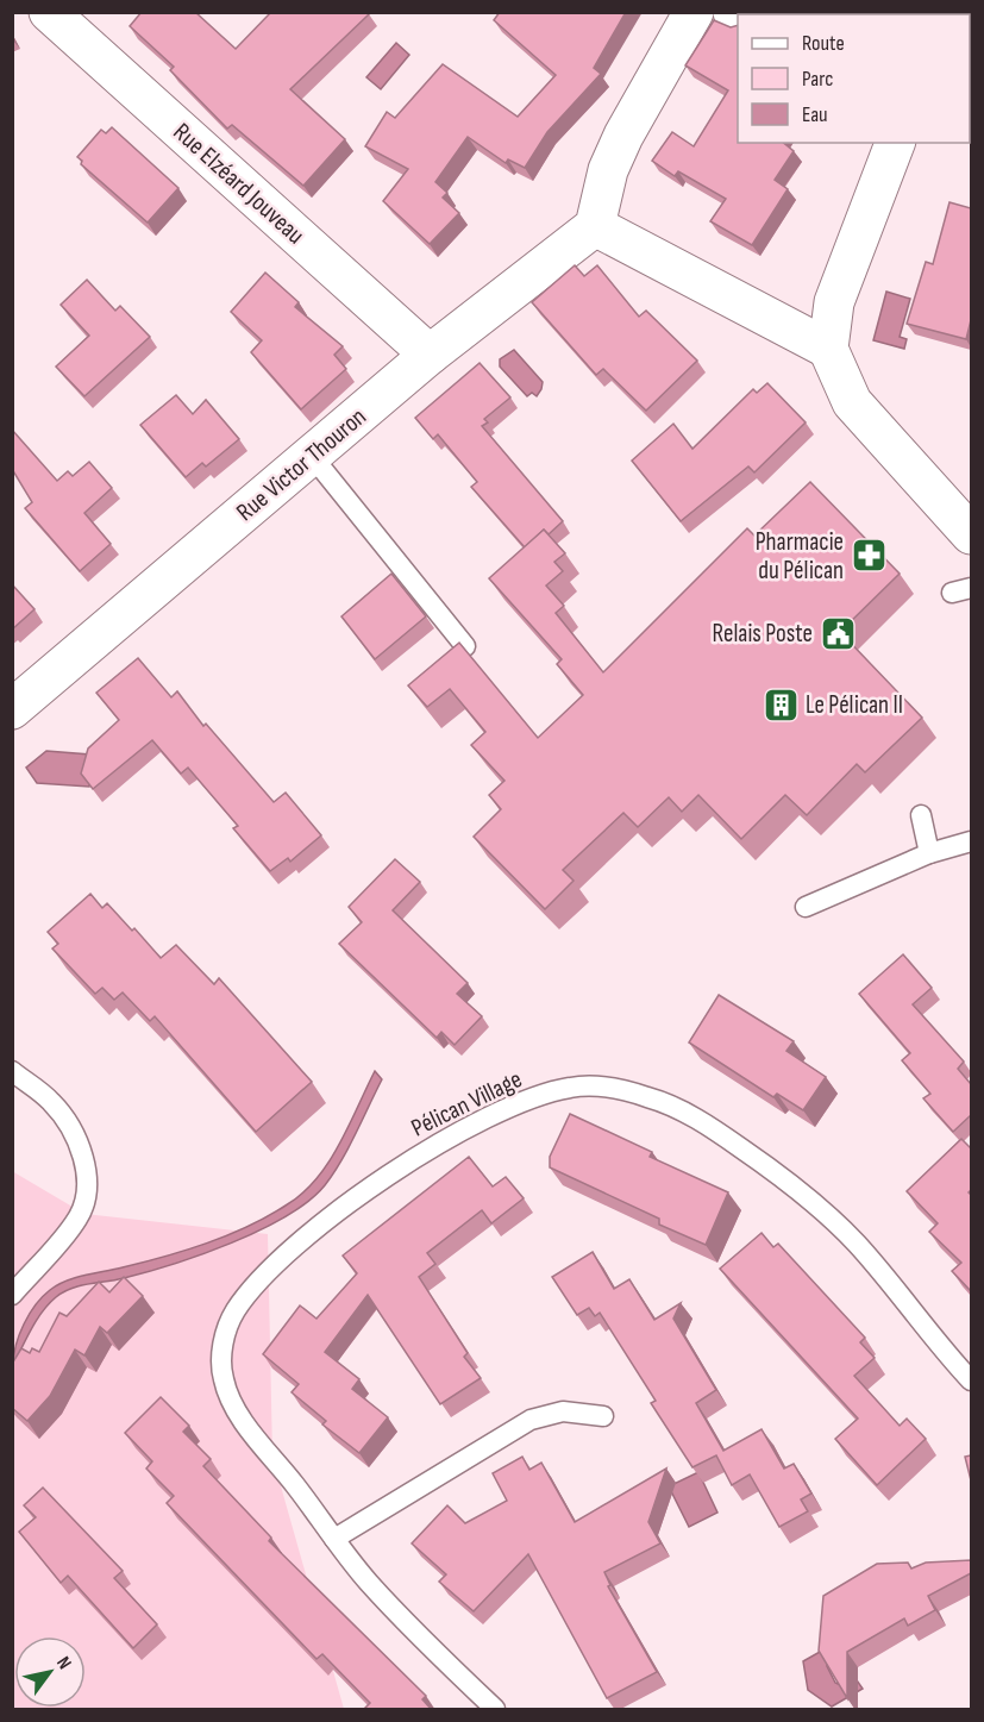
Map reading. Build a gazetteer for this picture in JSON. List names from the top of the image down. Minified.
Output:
{"streets":{"street":["Rue Elzéard Jouveau","Rue Victor Thouron"],"lane":["Pélican Village"]},"crossings":[["Rue Elzéard Jouveau","Rue Victor Thouron"]],"places":{"pharmacy":["Pharmacie du Pélican"],"public building":["Relais Poste"],"building":["Le Pélican II"]},"legend":["Route","Parc","Eau"],"north":"top right"}
